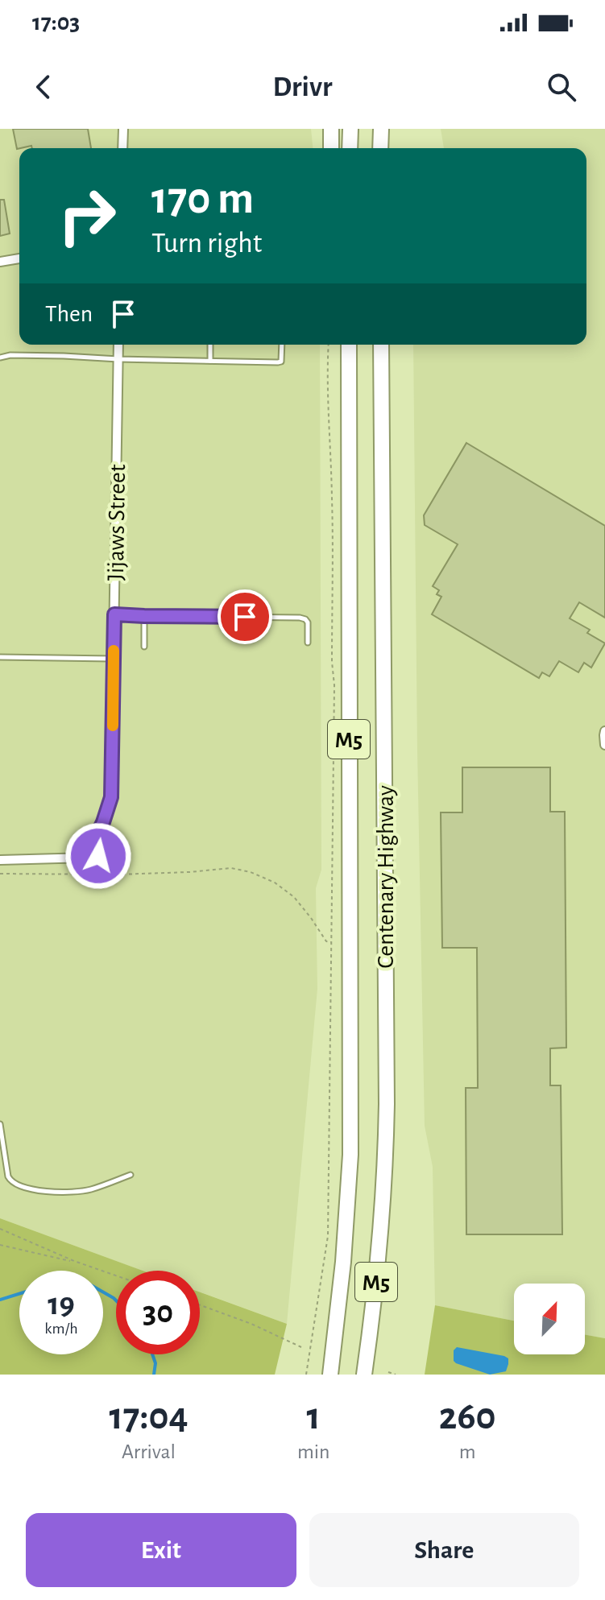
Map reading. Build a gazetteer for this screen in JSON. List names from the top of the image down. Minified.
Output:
{"streets":{"highway":["M5","Centenary Highway"],"street":["Jijaws Street"]},"north":"top right","page":{"status":"17:03","header":"Drivr","turn":["170 m","Turn right"],"then":"Then","speed":"19 km/h","limit":"30","eta":["17:04","Arrival","1","min","260","m"],"buttons":["Exit","Share"]}}
